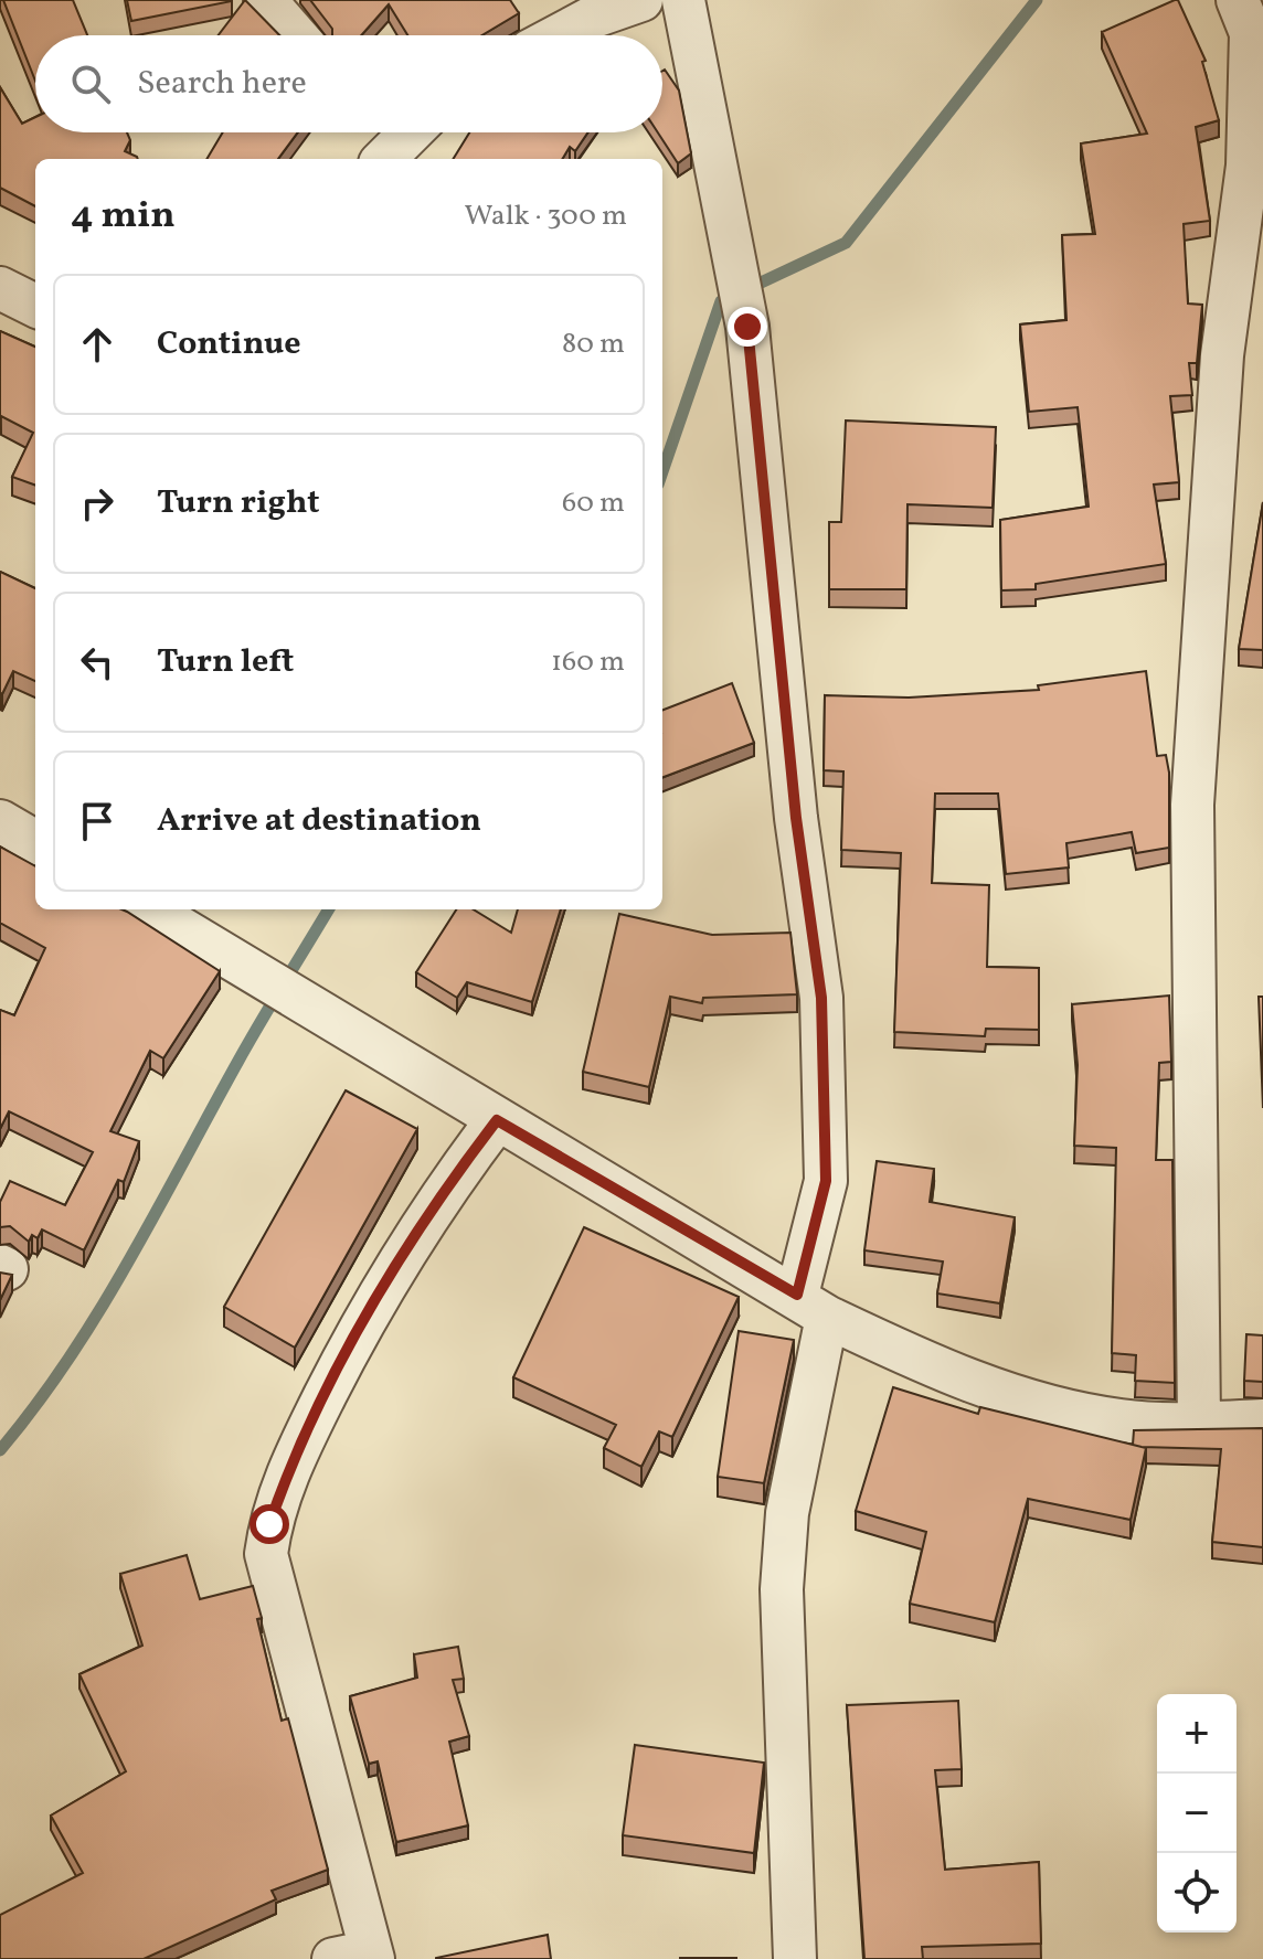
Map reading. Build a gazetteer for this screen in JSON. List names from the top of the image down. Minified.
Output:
{"page":{"search":"Search here","heading":["4 min","Walk · 300 m"],"list":[["Continue","80 m"],["Turn right","60 m"],["Turn left","160 m"],"Arrive at destination"],"map_buttons":["+","−"]}}
